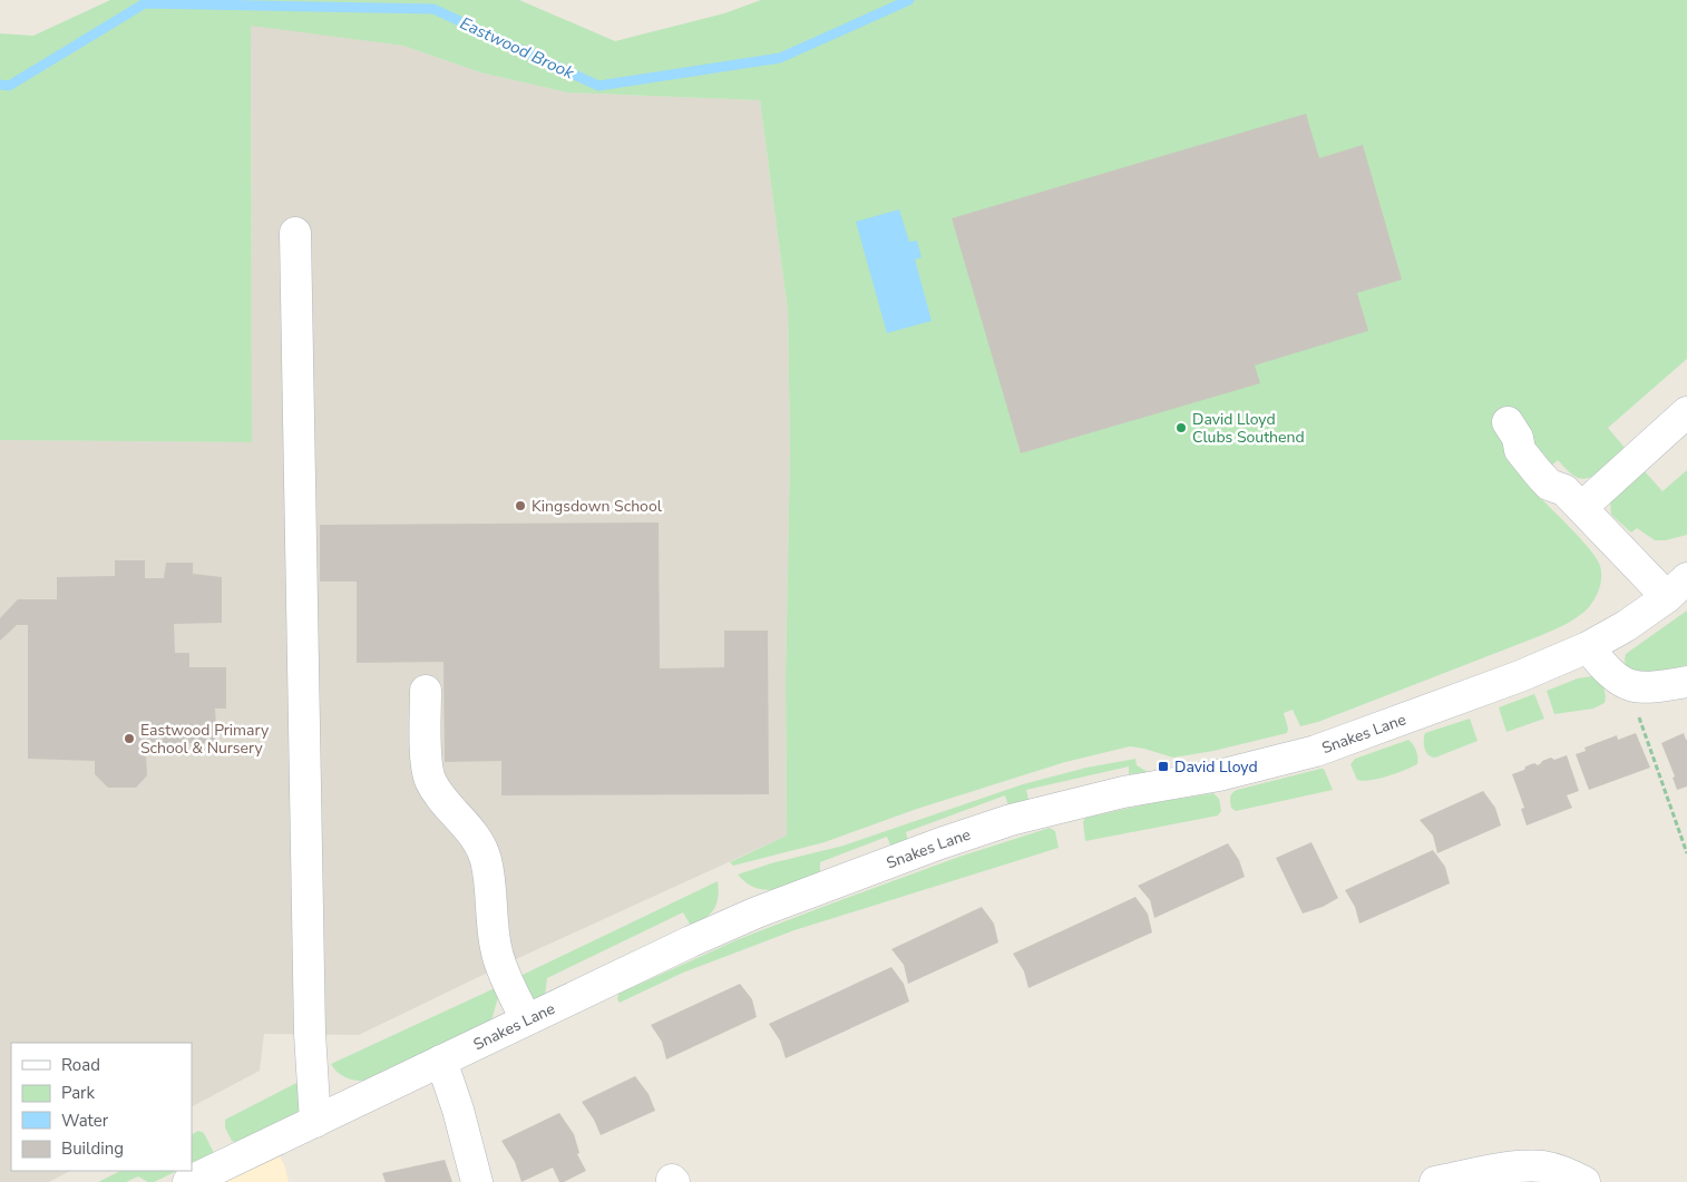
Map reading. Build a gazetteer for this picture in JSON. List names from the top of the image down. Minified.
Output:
{"streets":{"street":["Snakes Lane"]},"water":["Eastwood Brook"],"places":{"other":["David Lloyd Clubs Southend","Kingsdown School","Eastwood Primary School & Nursery"],"transit":["David Lloyd"]},"legend":["Road","Park","Water","Building"]}
